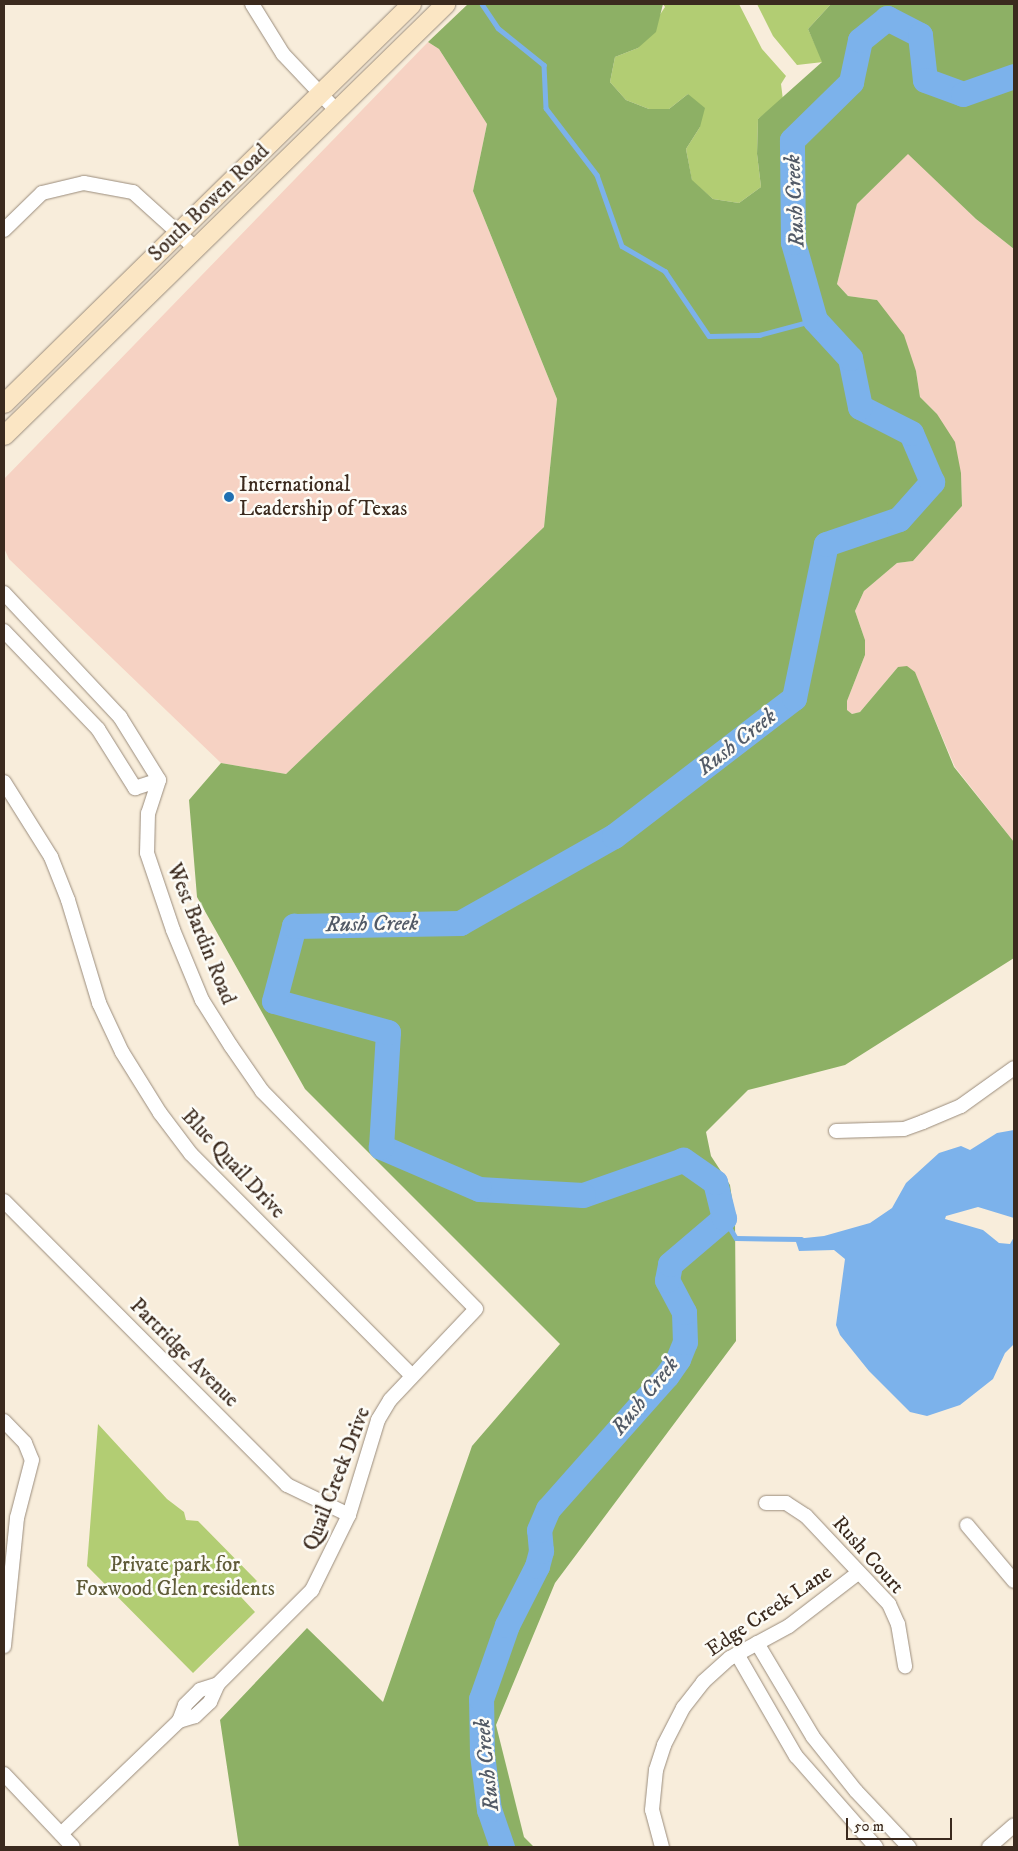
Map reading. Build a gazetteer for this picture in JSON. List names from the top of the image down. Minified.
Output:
{"streets":{"main road":["South Bowen Road"],"street":["West Bardin Road","Blue Quail Drive","Partridge Avenue","Quail Creek Drive","Rush Court","Edge Creek Lane"]},"crossings":[["West Bardin Road","Quail Creek Drive"],["Blue Quail Drive","Quail Creek Drive"],["Partridge Avenue","Quail Creek Drive"],["Rush Court","Edge Creek Lane"]],"water":["Rush Creek"],"parks":["Private park for Foxwood Glen residents"],"places":["International Leadership of Texas"],"scale_bar":"50 m"}
